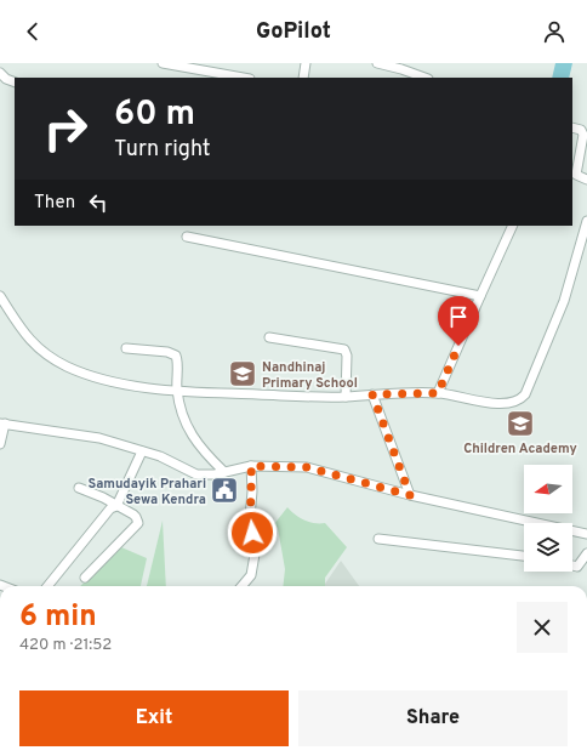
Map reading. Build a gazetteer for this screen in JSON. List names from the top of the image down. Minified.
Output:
{"places":{"school or university":["Nandhinaj Primary School","Children Academy"],"public building":["Samudayik Prahari Sewa Kendra"]},"north":"left","page":{"header":"GoPilot","turn":["60 m","Turn right"],"then":"Then","heading":["6 min","420 m · 21:52"],"buttons":["Exit","Share"]}}
